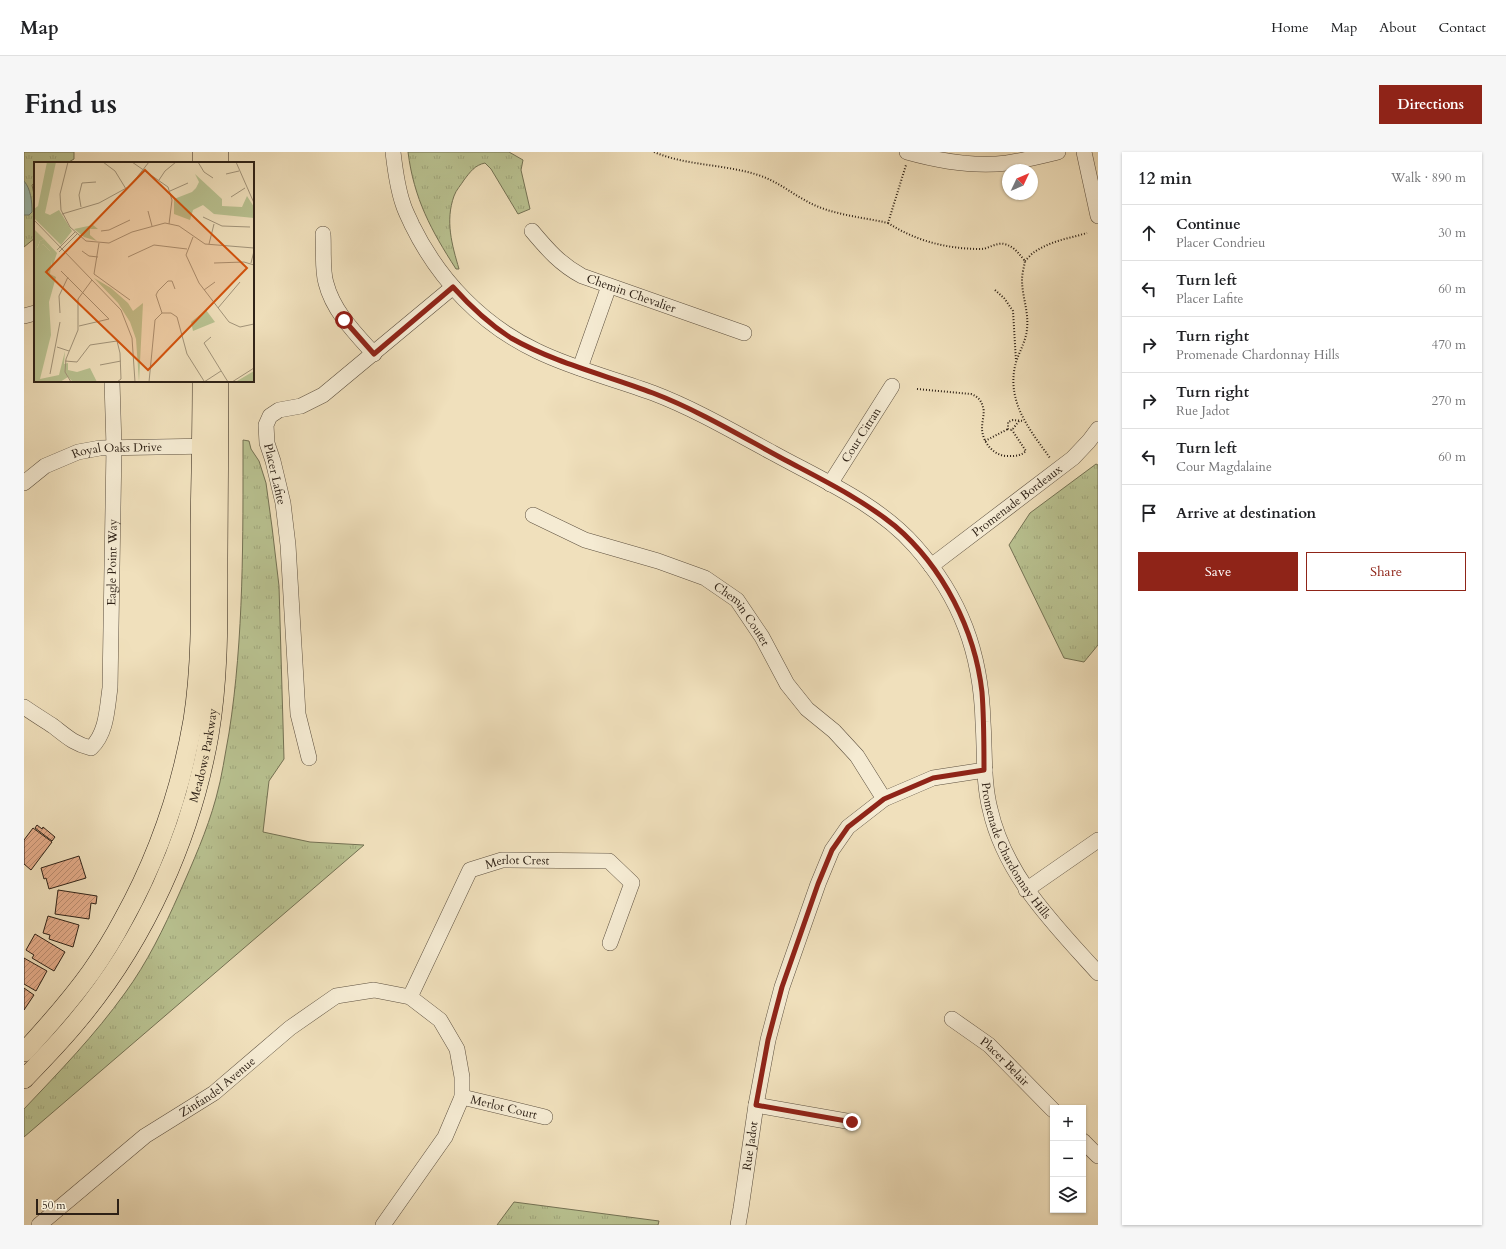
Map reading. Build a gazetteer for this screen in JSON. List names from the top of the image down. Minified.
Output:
{"streets":{"main road":["Meadows Parkway"],"street":["Chemin Chevalier","Cour Citran","Royal Oaks Drive","Placer Lafite","Promenade Bordeaux","Eagle Point Way","Chemin Coutet","Promenade Chardonnay Hills","Merlot Crest","Placer Belair","Zinfandel Avenue","Merlot Court","Rue Jadot"]},"crossings":[["Cour Citran","Promenade Chardonnay Hills"],["Royal Oaks Drive","Eagle Point Way"],["Royal Oaks Drive","Meadows Parkway"],["Placer Lafite","Promenade Chardonnay Hills"],["Promenade Bordeaux","Promenade Chardonnay Hills"],["Chemin Coutet","Rue Jadot"],["Promenade Chardonnay Hills","Rue Jadot"],["Merlot Crest","Zinfandel Avenue"]],"scale_bar":"50 m","north":"top right","page":{"header":"Map","nav":["Home","Map","About","Contact"],"title":"Find us","buttons":["Directions",["Save","Share"]],"heading":["12 min","Walk · 890 m"],"list":[["Continue","Placer Condrieu","30 m"],["Turn left","Placer Lafite","60 m"],["Turn right","Promenade Chardonnay Hills","470 m"],["Turn right","Rue Jadot","270 m"],["Turn left","Cour Magdalaine","60 m"],"Arrive at destination"],"map_buttons":["+","−"],"scale":"50 m"}}
